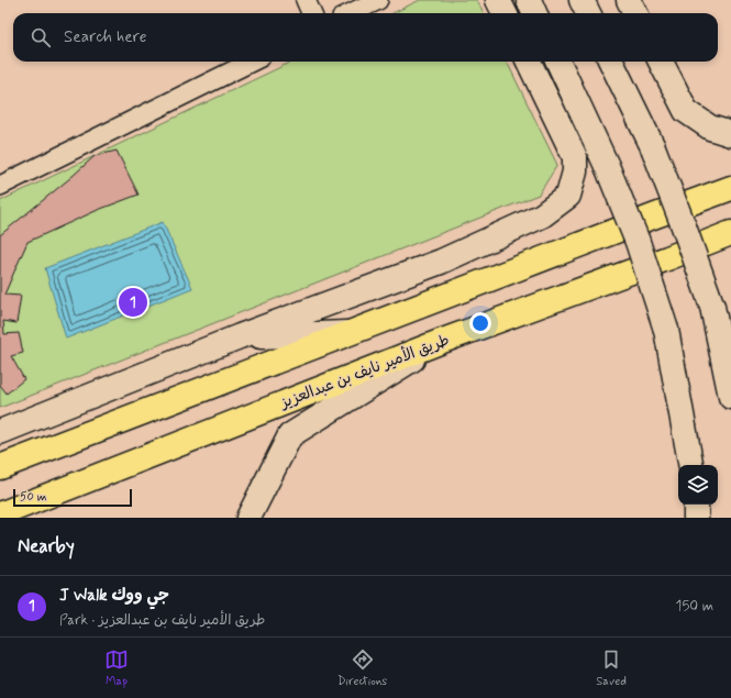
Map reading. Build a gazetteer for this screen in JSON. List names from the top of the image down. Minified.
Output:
{"streets":{"highway":["طريق الأمير نايف بن عبدالعزيز"]},"scale_bar":"50 m","page":{"search":"Search here","pins":"1","scale":"50 m","heading":"Nearby","list":[{"mark":"1","name":"J Walk جي ووك","note":"Park · طريق الأمير نايف بن عبدالعزيز","value":"150 m"}],"nav":["Map","Directions","Saved"]}}
